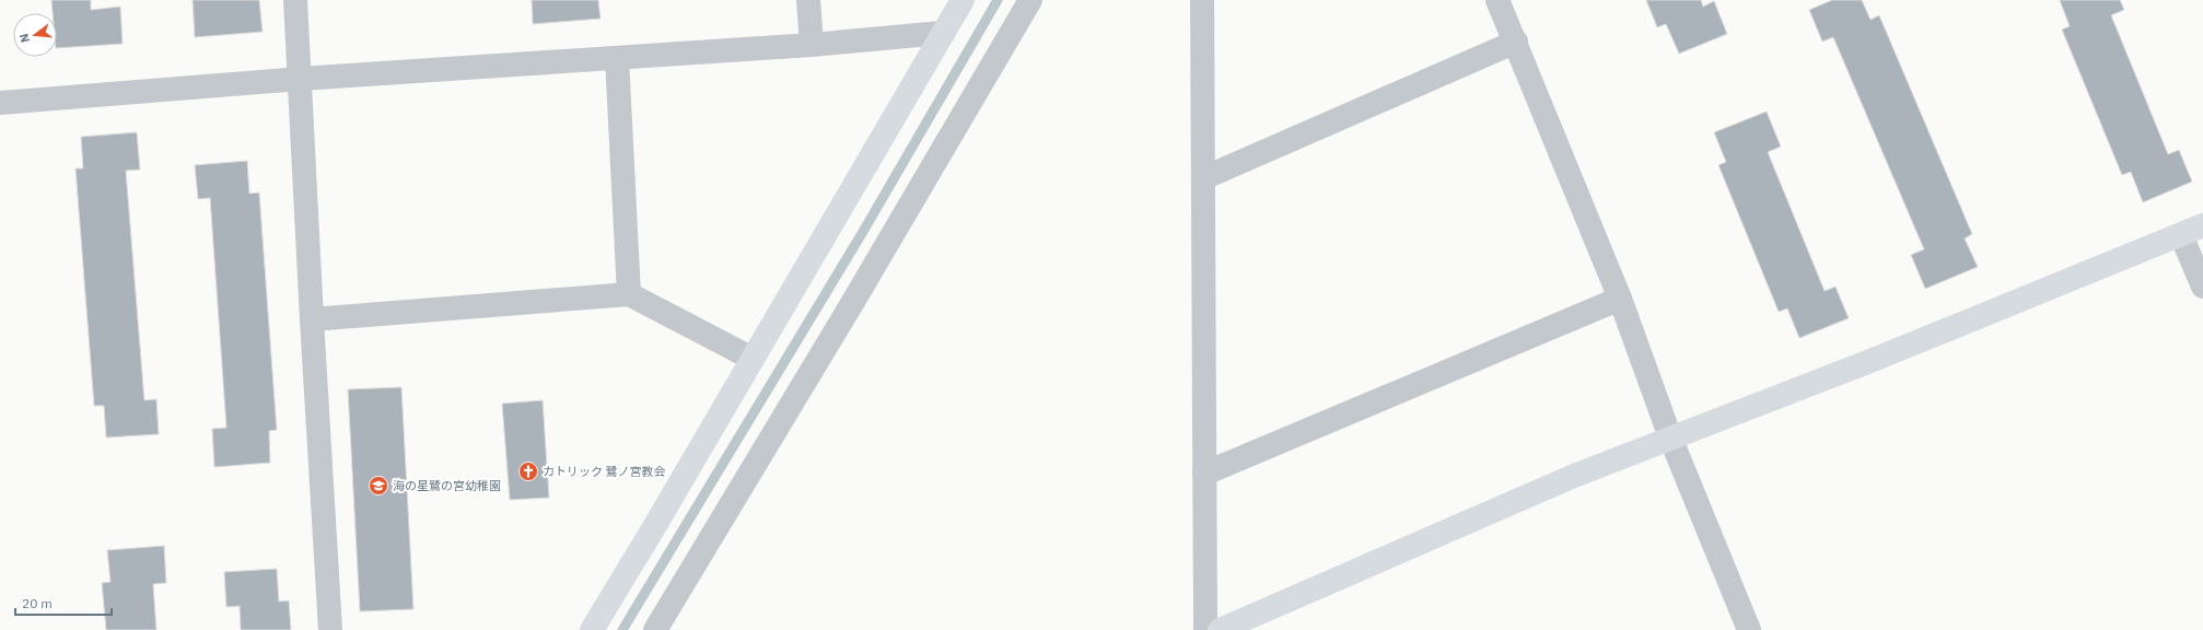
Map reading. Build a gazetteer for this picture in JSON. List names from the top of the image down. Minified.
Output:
{"places":{"church":["カトリック 鷺ノ宮教会"],"school or university":["海の星鷺の宮幼稚園"]},"scale_bar":"20 m","north":"left"}
